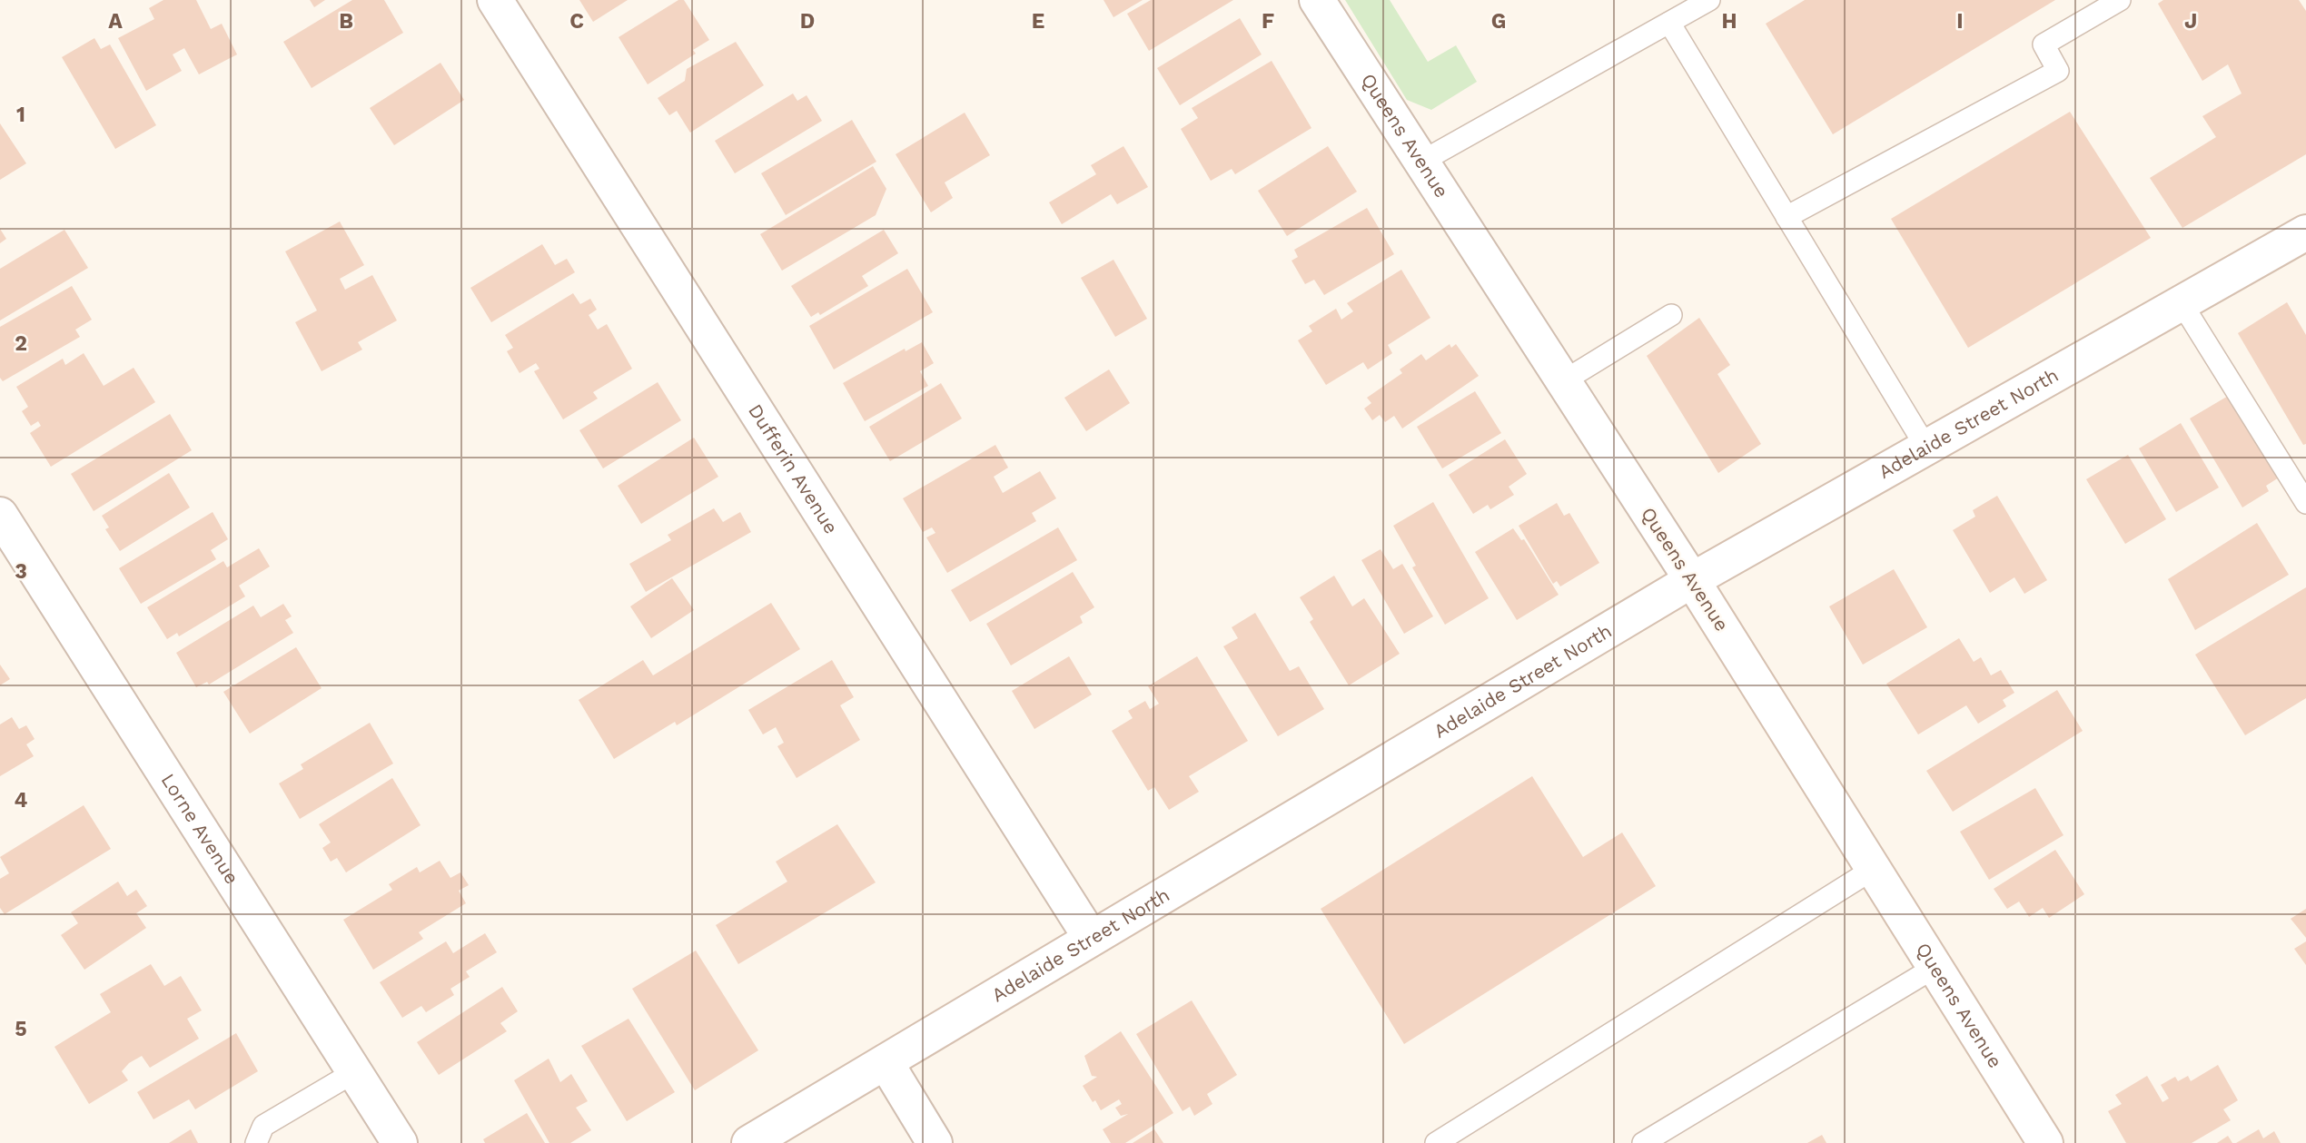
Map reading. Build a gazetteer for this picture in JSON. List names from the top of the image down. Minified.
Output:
{"streets":{"street":["Queens Avenue","Adelaide Street North","Dufferin Avenue","Lorne Avenue"]},"crossings":[["Queens Avenue","Adelaide Street North"],["Adelaide Street North","Dufferin Avenue"]],"grid":{"columns":["A","B","C","D","E","F","G","H","I","J"],"rows":["1","2","3","4","5"]}}
